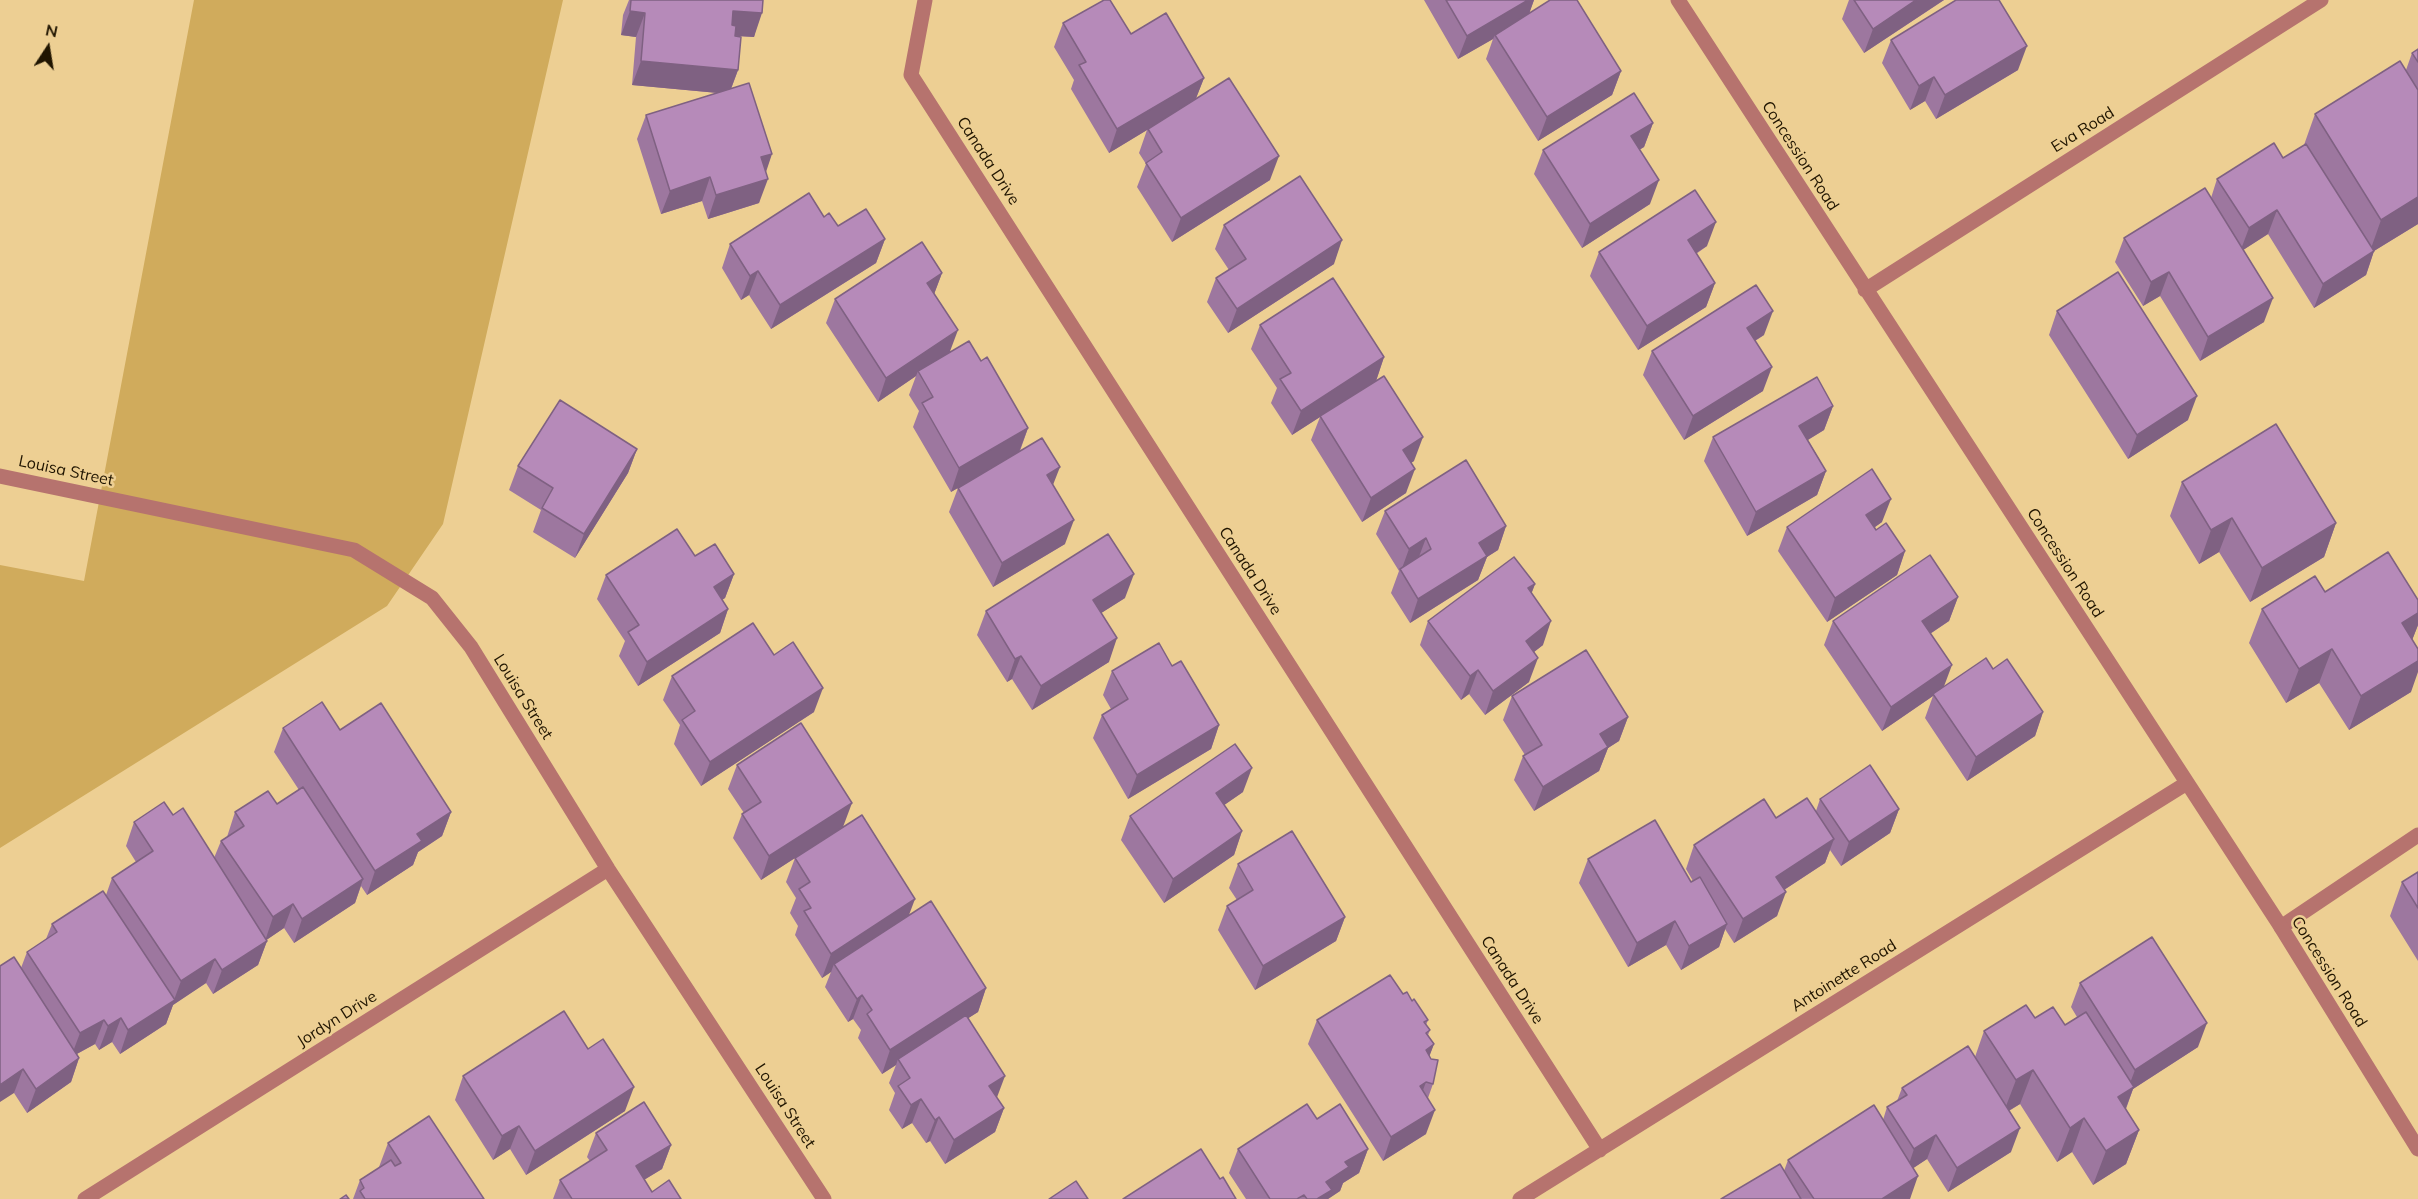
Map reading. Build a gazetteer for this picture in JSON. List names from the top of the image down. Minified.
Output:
{"streets":{"street":["Eva Road","Concession Road","Canada Drive","Louisa Street","Antoinette Road","Jordyn Drive"]},"crossings":[["Eva Road","Concession Road"],["Concession Road","Antoinette Road"],["Canada Drive","Antoinette Road"],["Louisa Street","Jordyn Drive"]],"north":"top"}
